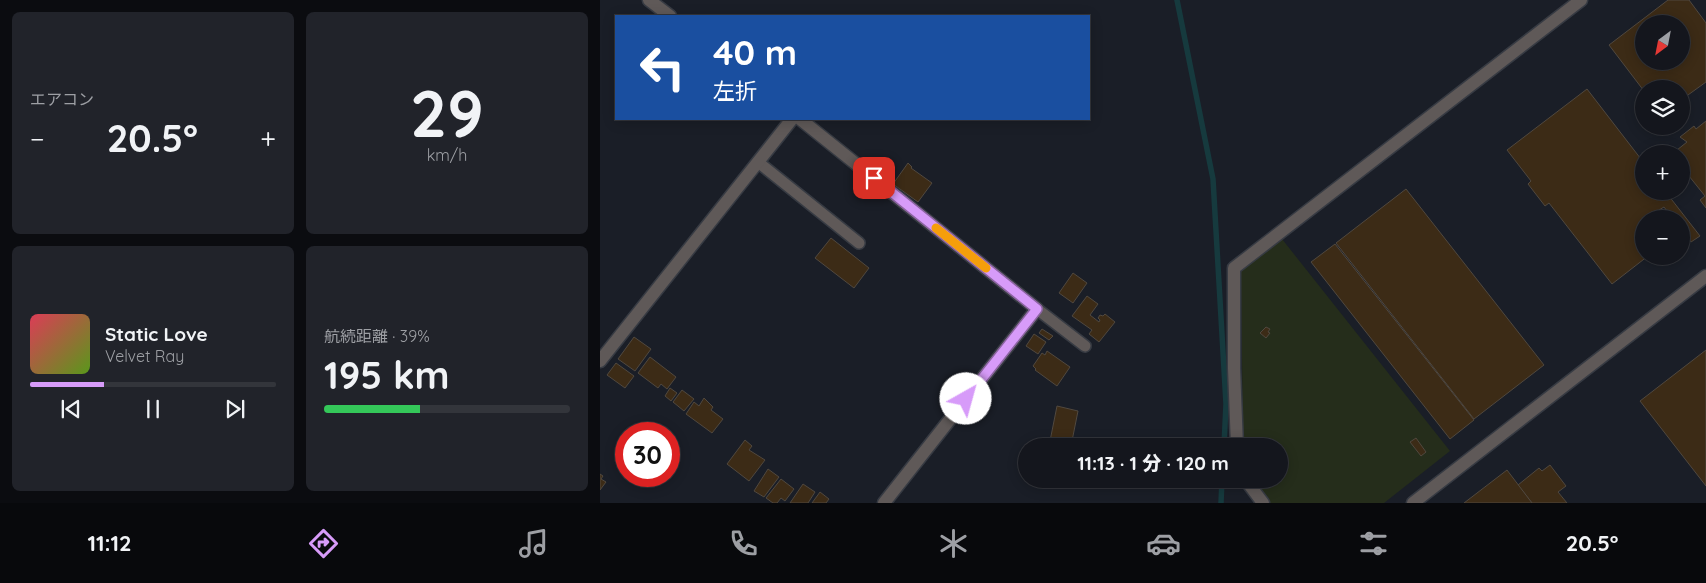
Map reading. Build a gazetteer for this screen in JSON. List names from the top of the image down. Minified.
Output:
{"north":"bottom left","page":{"tile":["エアコン",["29","km/h"],["航続距離 · 39%","195 km"]],"map_buttons":["+","−"],"turn":["40 m","左折"],"heat":["−","20.5°","+"],"song":["Static Love","Velvet Ray"],"limit":"30","trip":"11:13 · 1 分 · 120 m","tabs":["11:12","20.5°"]}}
